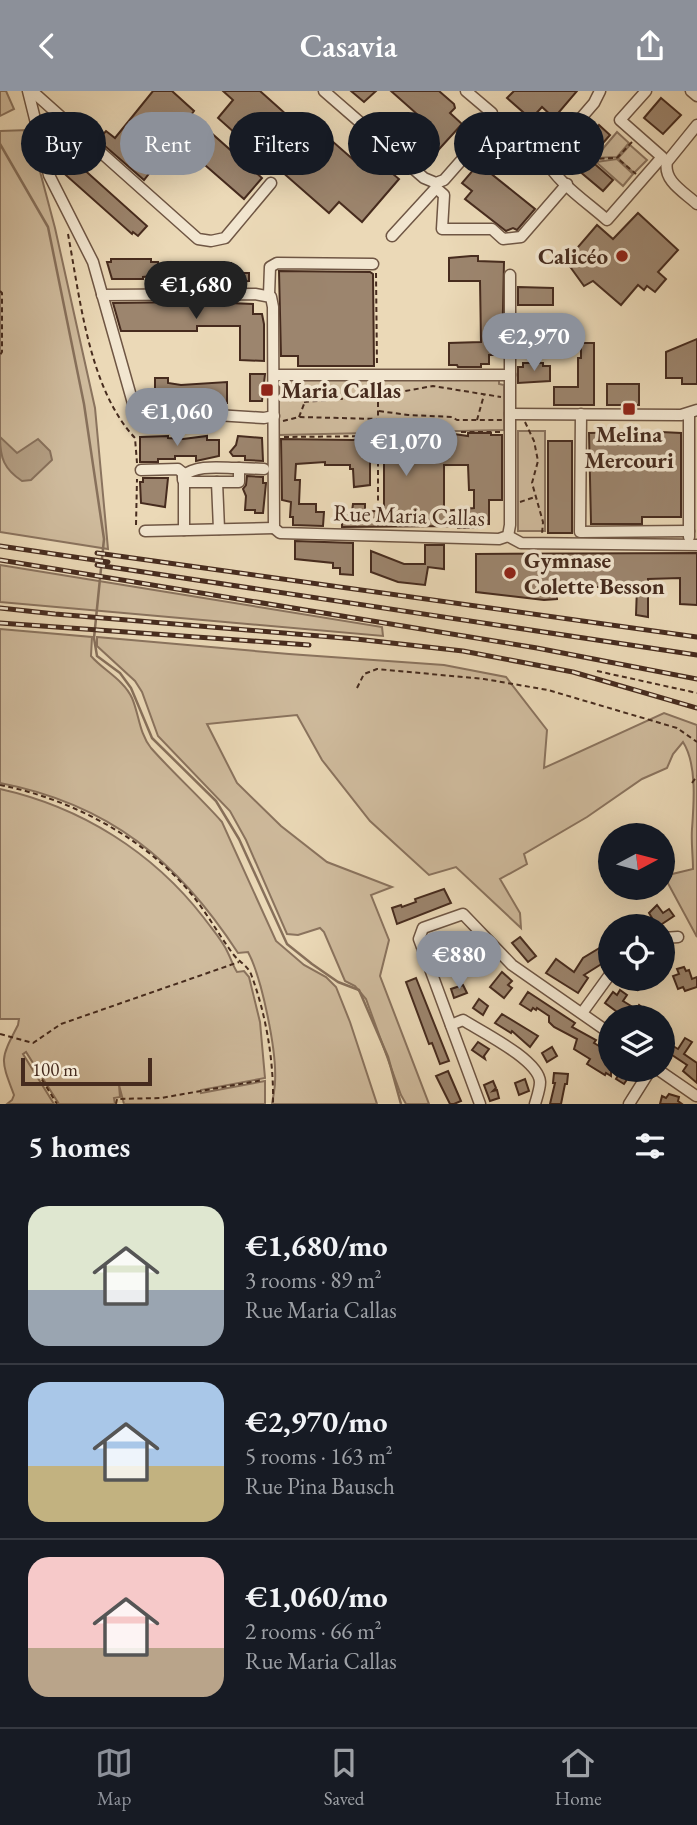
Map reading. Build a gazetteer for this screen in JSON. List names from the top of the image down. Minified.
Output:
{"streets":{"street":["Rue Maria Callas"]},"places":{"other":["Calicéo","Gymnase Colette Besson"],"transit":["Maria Callas","Melina Mercouri"]},"scale_bar":"100 m","north":"right","page":{"header":"Casavia","chip":["Buy","Rent","Filters","New","Apartment"],"price":["€1,680","€2,970","€1,060","€1,070","€880"],"scale":"100 m","heading":"5 homes","list":[{"name":"€1,680/mo","note":"3 rooms · 89 m² · Rue Maria Callas"},{"name":"€2,970/mo","note":"5 rooms · 163 m² · Rue Pina Bausch"},{"name":"€1,060/mo","note":"2 rooms · 66 m² · Rue Maria Callas"}],"tabs":["Map","Saved","Home"]}}
